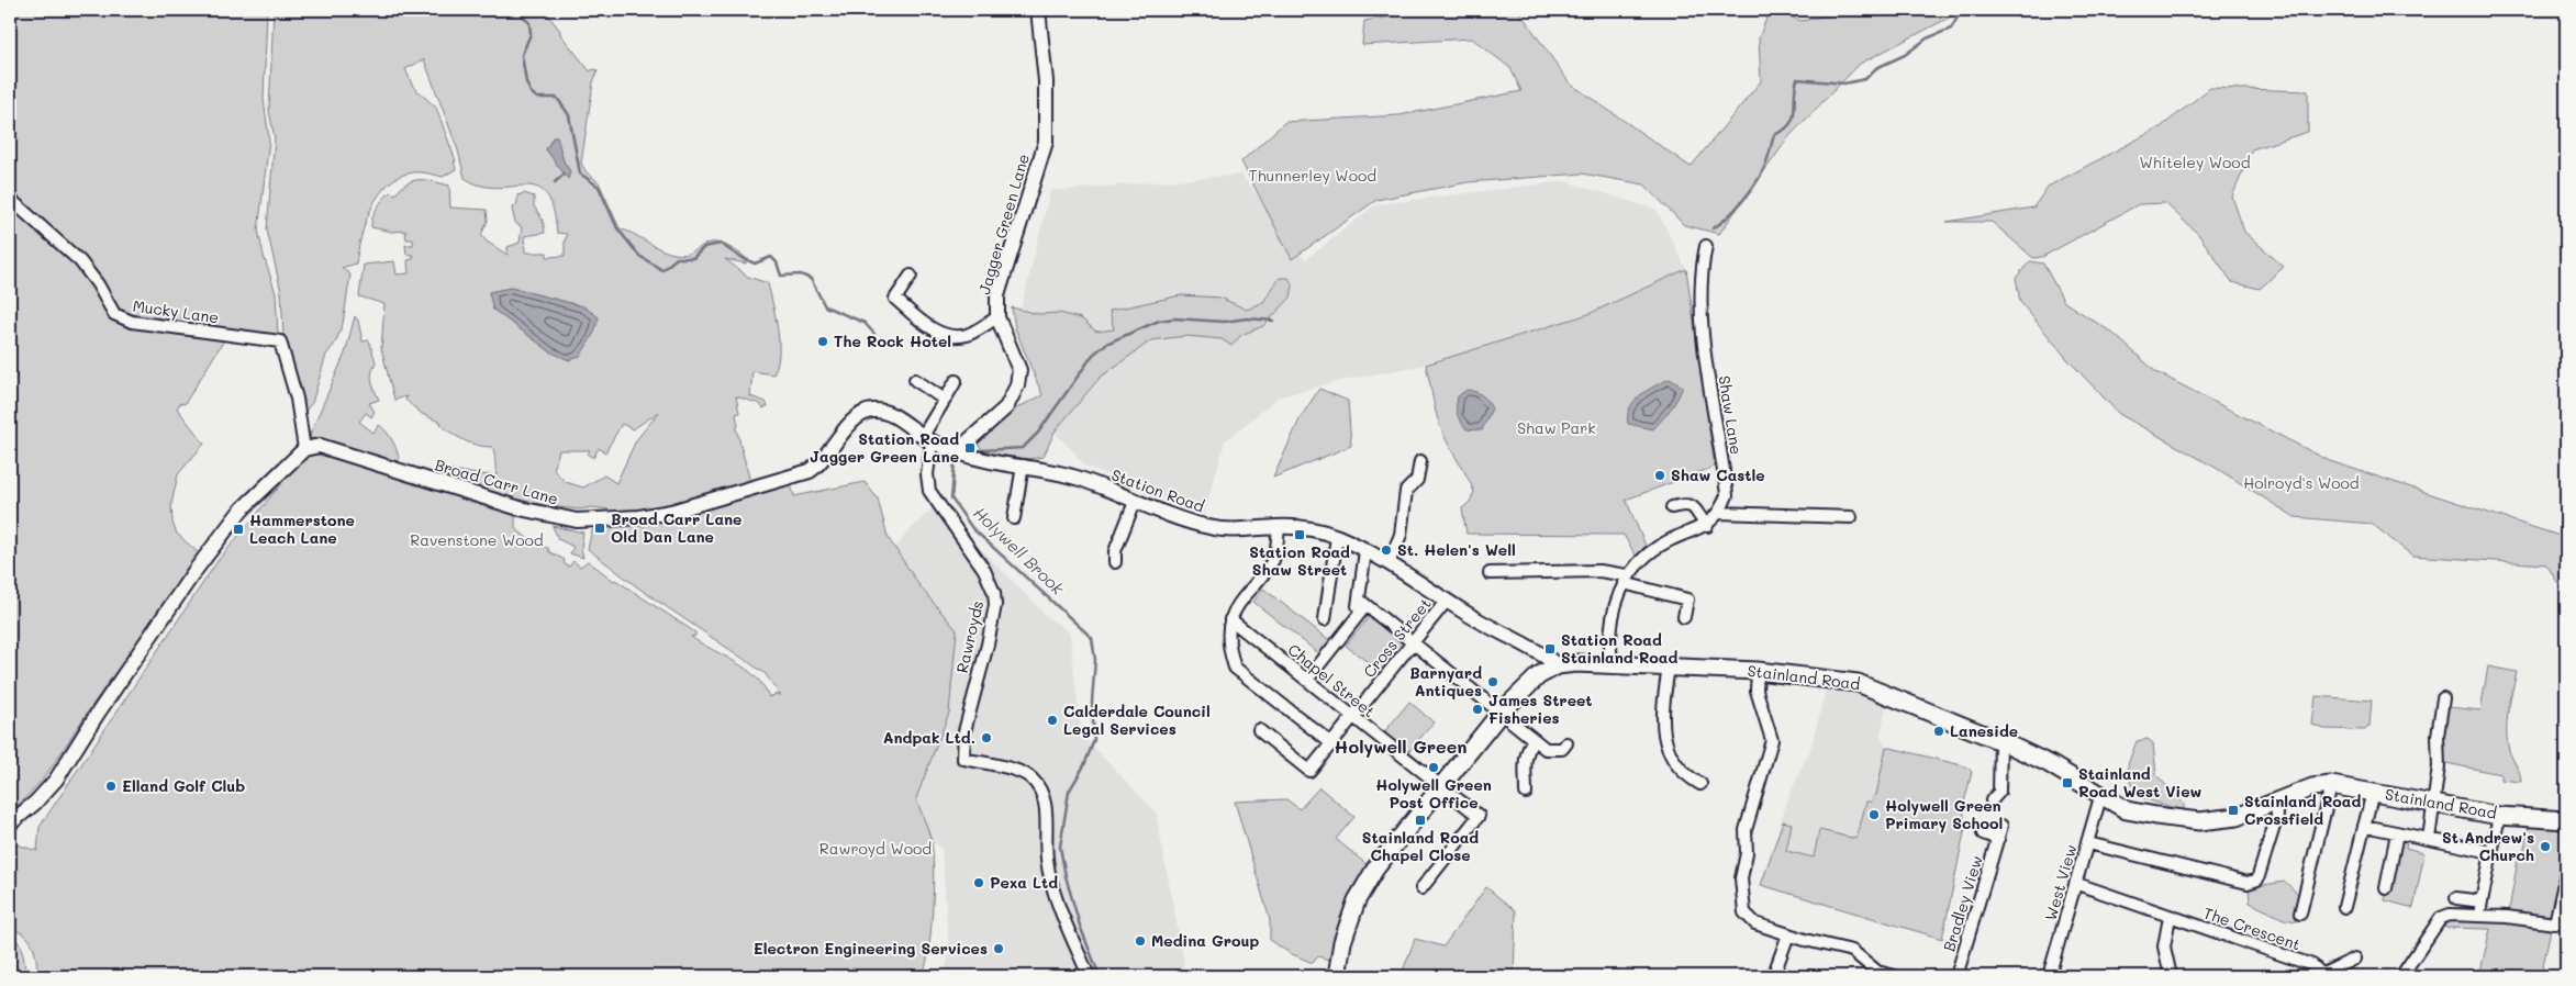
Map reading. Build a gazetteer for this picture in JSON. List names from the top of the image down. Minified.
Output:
{"streets":{"main road":["Stainland Road"],"street":["Jagger Green Lane","Mucky Lane","Shaw Lane","Broad Carr Lane","Station Road","Rawroyds","Cross Street","Chapel Street","West View","Bradley View","The Crescent"]},"crossings":[["Jagger Green Lane","Broad Carr Lane"],["Mucky Lane","Broad Carr Lane"],["Shaw Lane","Stainland Road"],["Broad Carr Lane","Station Road"],["Broad Carr Lane","Rawroyds"],["Station Road","Cross Street"],["Station Road","Stainland Road"],["Cross Street","Chapel Street"],["Stainland Road","West View"],["West View","The Crescent"]],"districts":["Holywell Green"],"water":["Holywell Brook"],"parks":["Whiteley Wood","Thunnerley Wood","Shaw Park","Holroyd's Wood","Ravenstone Wood","Rawroyd Wood"],"places":{"other":["The Rock Hotel","Shaw Castle","St. Helen's Well","Barnyard Antiques","James Street Fisheries","Calderdale Council Legal Services","Laneside","Andpak Ltd.","Holywell Green Post Office","Elland Golf Club","Holywell Green Primary School","St Andrew's Church","Pexa Ltd","Medina Group","Electron Engineering Services"],"transit":["Station Road Jagger Green Lane","Broad Carr Lane Old Dan Lane","Hammerstone Leach Lane","Station Road Shaw Street","Station Road Stainland Road","Stainland Road West View","Stainland Road Crossfield","Stainland Road Chapel Close"]}}
